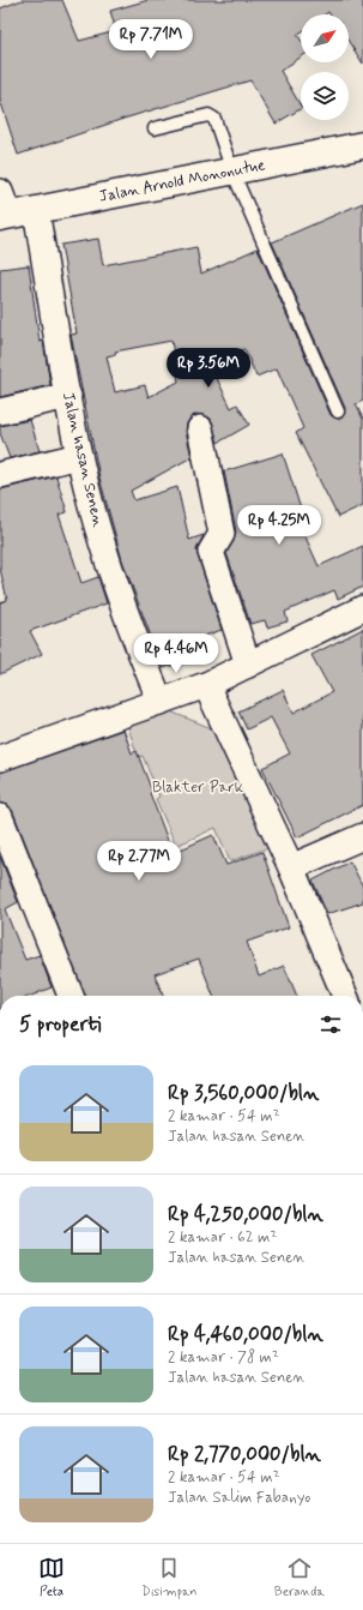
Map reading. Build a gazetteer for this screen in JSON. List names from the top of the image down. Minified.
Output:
{"streets":{"main road":["Jalan Arnold Mononutue"],"street":["Jalan hasan Senen"]},"crossings":[["Jalan Arnold Mononutue","Jalan hasan Senen"]],"parks":["Blakter Park"],"north":"top right","page":{"price":["Rp 7.71M","Rp 3.56M","Rp 4.25M","Rp 4.46M","Rp 2.77M"],"heading":"5 properti","list":[{"name":"Rp 3,560,000/bln","note":"2 kamar · 54 m² · Jalan hasan Senen"},{"name":"Rp 4,250,000/bln","note":"2 kamar · 62 m² · Jalan hasan Senen"},{"name":"Rp 4,460,000/bln","note":"2 kamar · 78 m² · Jalan hasan Senen"},{"name":"Rp 2,770,000/bln","note":"2 kamar · 54 m² · Jalan Salim Fabanyo"}],"tabs":["Peta","Disimpan","Beranda"]}}
